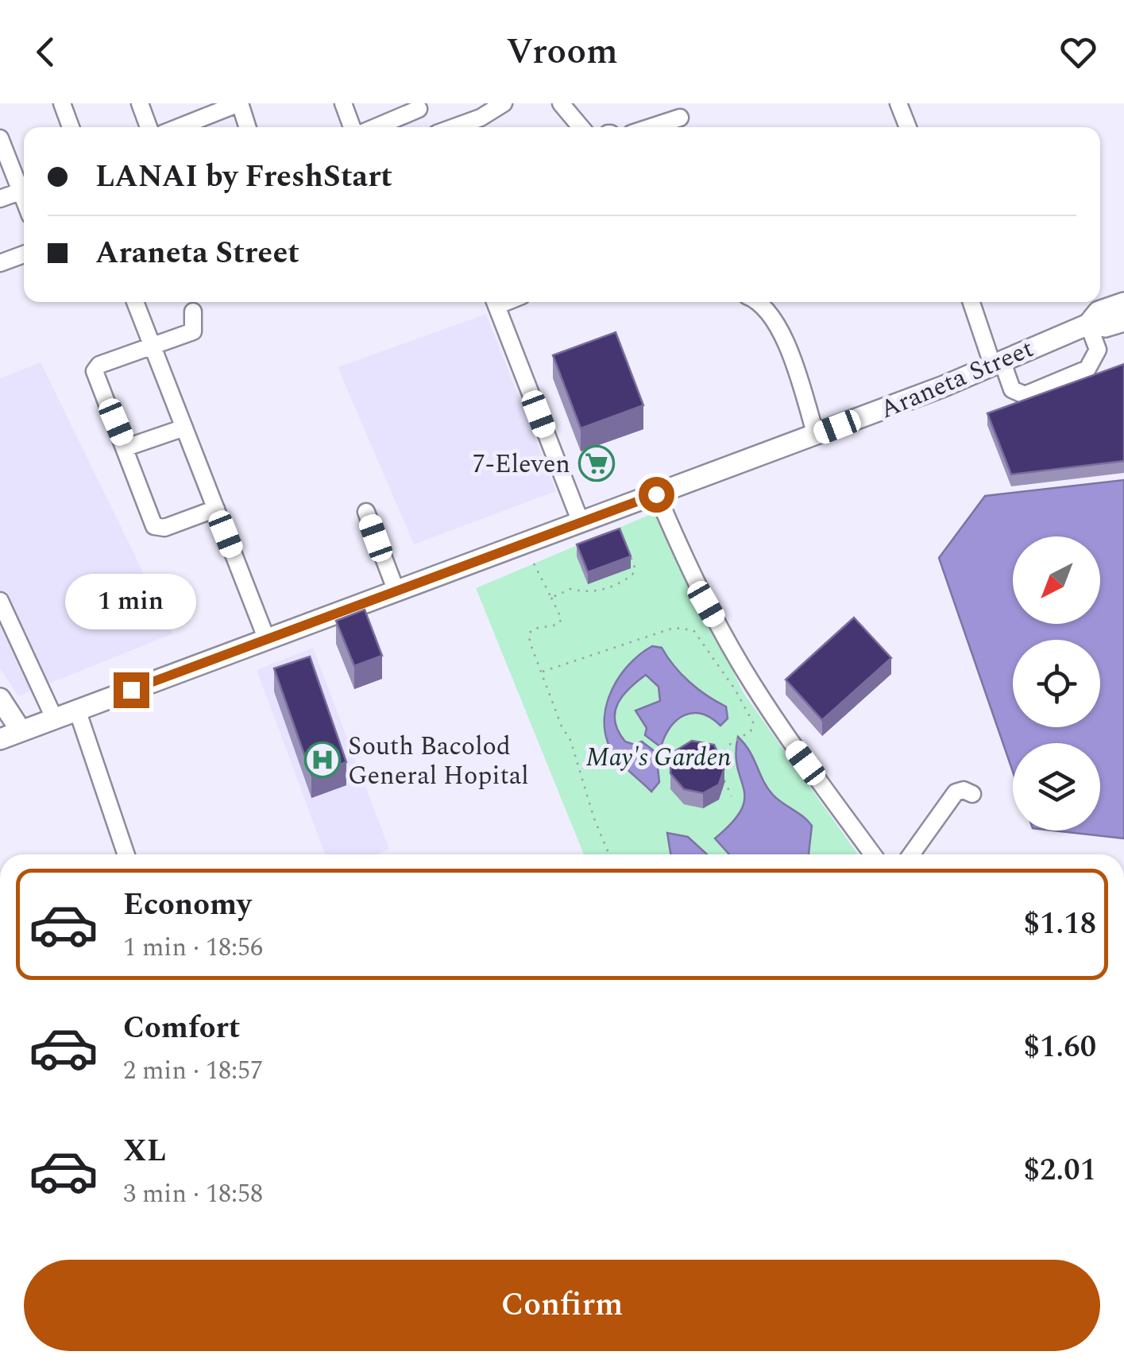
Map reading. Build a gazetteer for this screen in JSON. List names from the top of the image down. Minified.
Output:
{"streets":{"main road":["Araneta Street"]},"parks":["May's Garden"],"places":{"supermarket":["7-Eleven"],"hospital":["South Bacolod General Hopital"]},"north":"bottom left","page":{"header":"Vroom","banner":["LANAI by FreshStart","Araneta Street"],"bubble":"1 min","list":[{"name":"Economy","note":"1 min · 18:56","value":"$1.18"},{"name":"Comfort","note":"2 min · 18:57","value":"$1.60"},{"name":"XL","note":"3 min · 18:58","value":"$2.01"}],"buttons":"Confirm"}}
